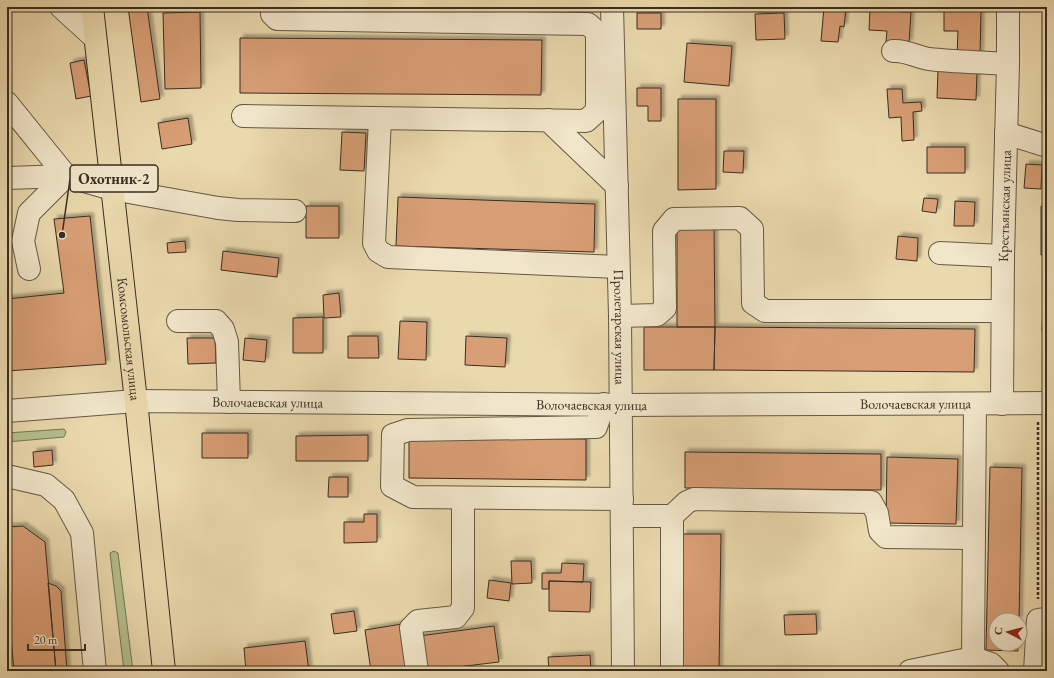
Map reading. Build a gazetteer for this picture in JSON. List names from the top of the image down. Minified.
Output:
{"streets":{"main road":["Комсомольская улица"],"street":["Крестьянская улица","Пролетарская улица","Волочаевская улица"]},"crossings":[["Крестьянская улица","Волочаевская улица"],["Пролетарская улица","Волочаевская улица"],["Комсомольская улица","Волочаевская улица"]],"places":["Охотник-2"],"scale_bar":"20 m","north":"left"}
